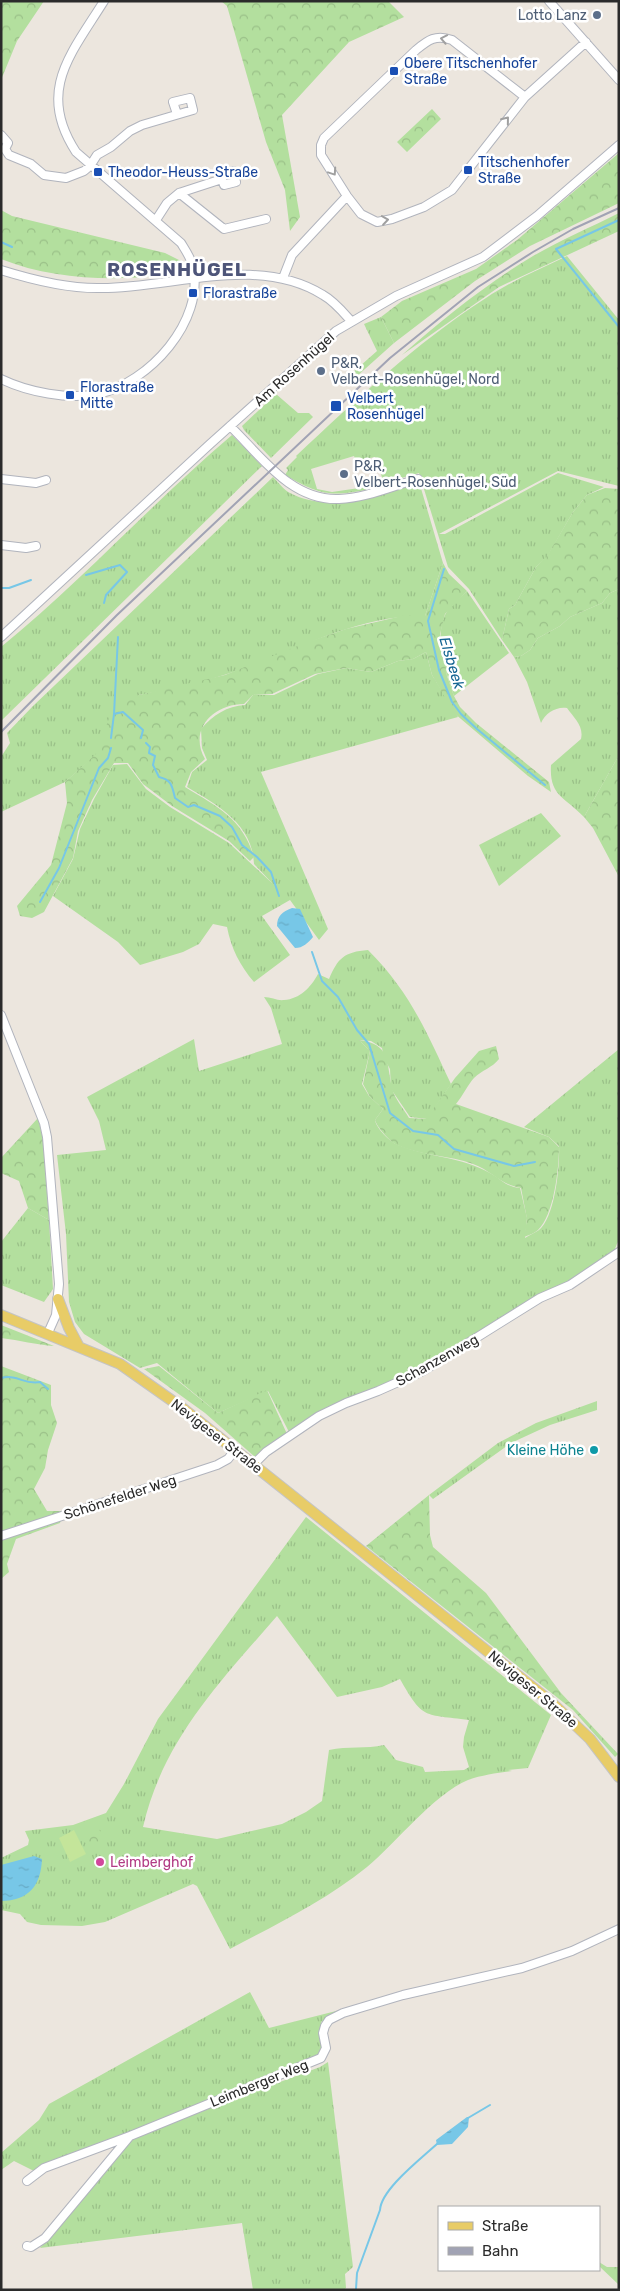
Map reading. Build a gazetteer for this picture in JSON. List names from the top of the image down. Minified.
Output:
{"streets":{"main road":["Nevigeser Straße"],"street":["Am Rosenhügel","Schanzenweg","Schönefelder Weg","Leimberger Weg"]},"crossings":[["Schanzenweg","Nevigeser Straße"],["Nevigeser Straße","Schönefelder Weg"]],"districts":["ROSENHÜGEL"],"water":["Elsbeek"],"places":{"other":["Lotto Lanz","P&R, Velbert-Rosenhügel, Nord","P&R, Velbert-Rosenhügel, Süd","Kleine Höhe","Leimberghof"],"transit":["Obere Titschenhofer Straße","Titschenhofer Straße","Theodor-Heuss-Straße","Florastraße","Florastraße Mitte","Velbert Rosenhügel"]},"legend":["Straße","Bahn"]}
